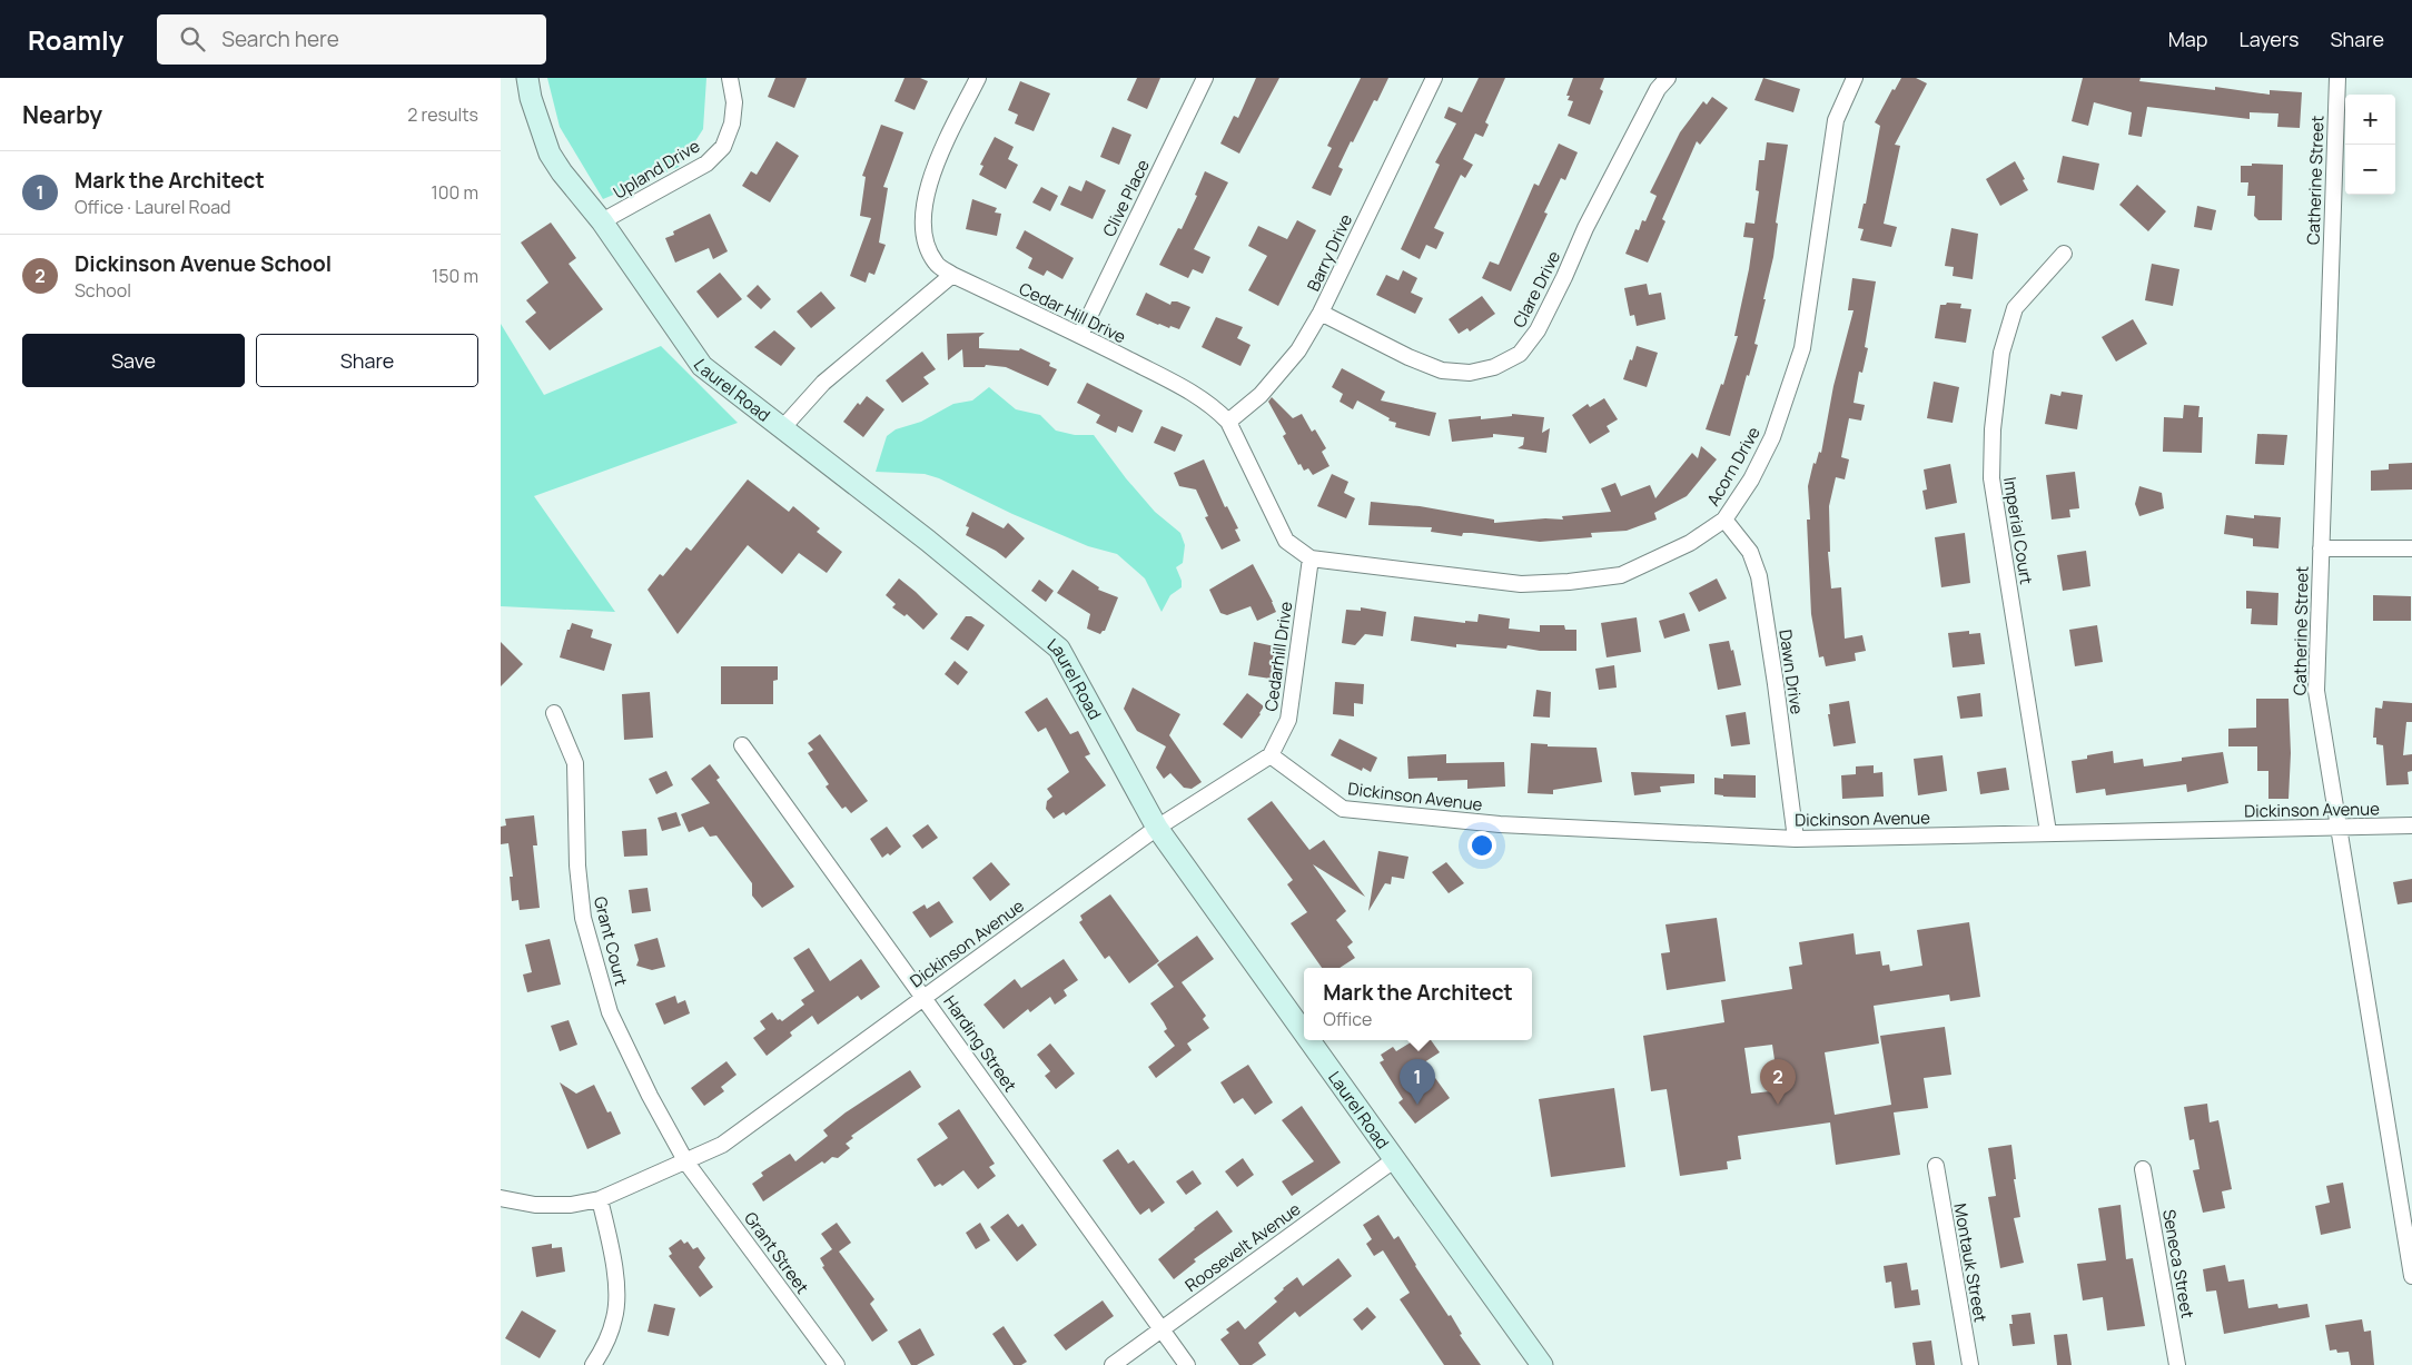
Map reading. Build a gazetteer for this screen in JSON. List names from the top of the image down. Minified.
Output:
{"streets":{"main road":["Laurel Road"],"street":["Upland Drive","Catherine Street","Clive Place","Barry Drive","Clare Drive","Cedar Hill Drive","Acorn Drive","Imperial Court","Cedarhill Drive","Dawn Drive","Dickinson Avenue","Grant Court","Harding Street","Roosevelt Avenue","Grant Street","Montauk Street","Seneca Street"]},"crossings":[["Upland Drive","Laurel Road"],["Catherine Street","Dickinson Avenue"],["Clive Place","Cedar Hill Drive"],["Barry Drive","Clare Drive"],["Barry Drive","Cedar Hill Drive"],["Cedar Hill Drive","Acorn Drive"],["Cedar Hill Drive","Cedarhill Drive"],["Laurel Road","Dickinson Avenue"],["Laurel Road","Roosevelt Avenue"],["Acorn Drive","Cedarhill Drive"],["Acorn Drive","Dawn Drive"],["Imperial Court","Dickinson Avenue"],["Cedarhill Drive","Dickinson Avenue"],["Dawn Drive","Dickinson Avenue"],["Dickinson Avenue","Grant Court"],["Dickinson Avenue","Harding Street"],["Dickinson Avenue","Grant Street"],["Grant Court","Grant Street"],["Harding Street","Roosevelt Avenue"]],"page":{"header":"Roamly","search":"Search here","nav":["Map","Layers","Share"],"heading":["Nearby","2 results"],"map_buttons":["+","−"],"list":[{"mark":"1","name":"Mark the Architect","note":"Office · Laurel Road","value":"100 m"},{"mark":"2","name":"Dickinson Avenue School","note":"School","value":"150 m"}],"buttons":["Save","Share"],"popup":["Mark the Architect","Office"],"pins":["1","2"]}}
